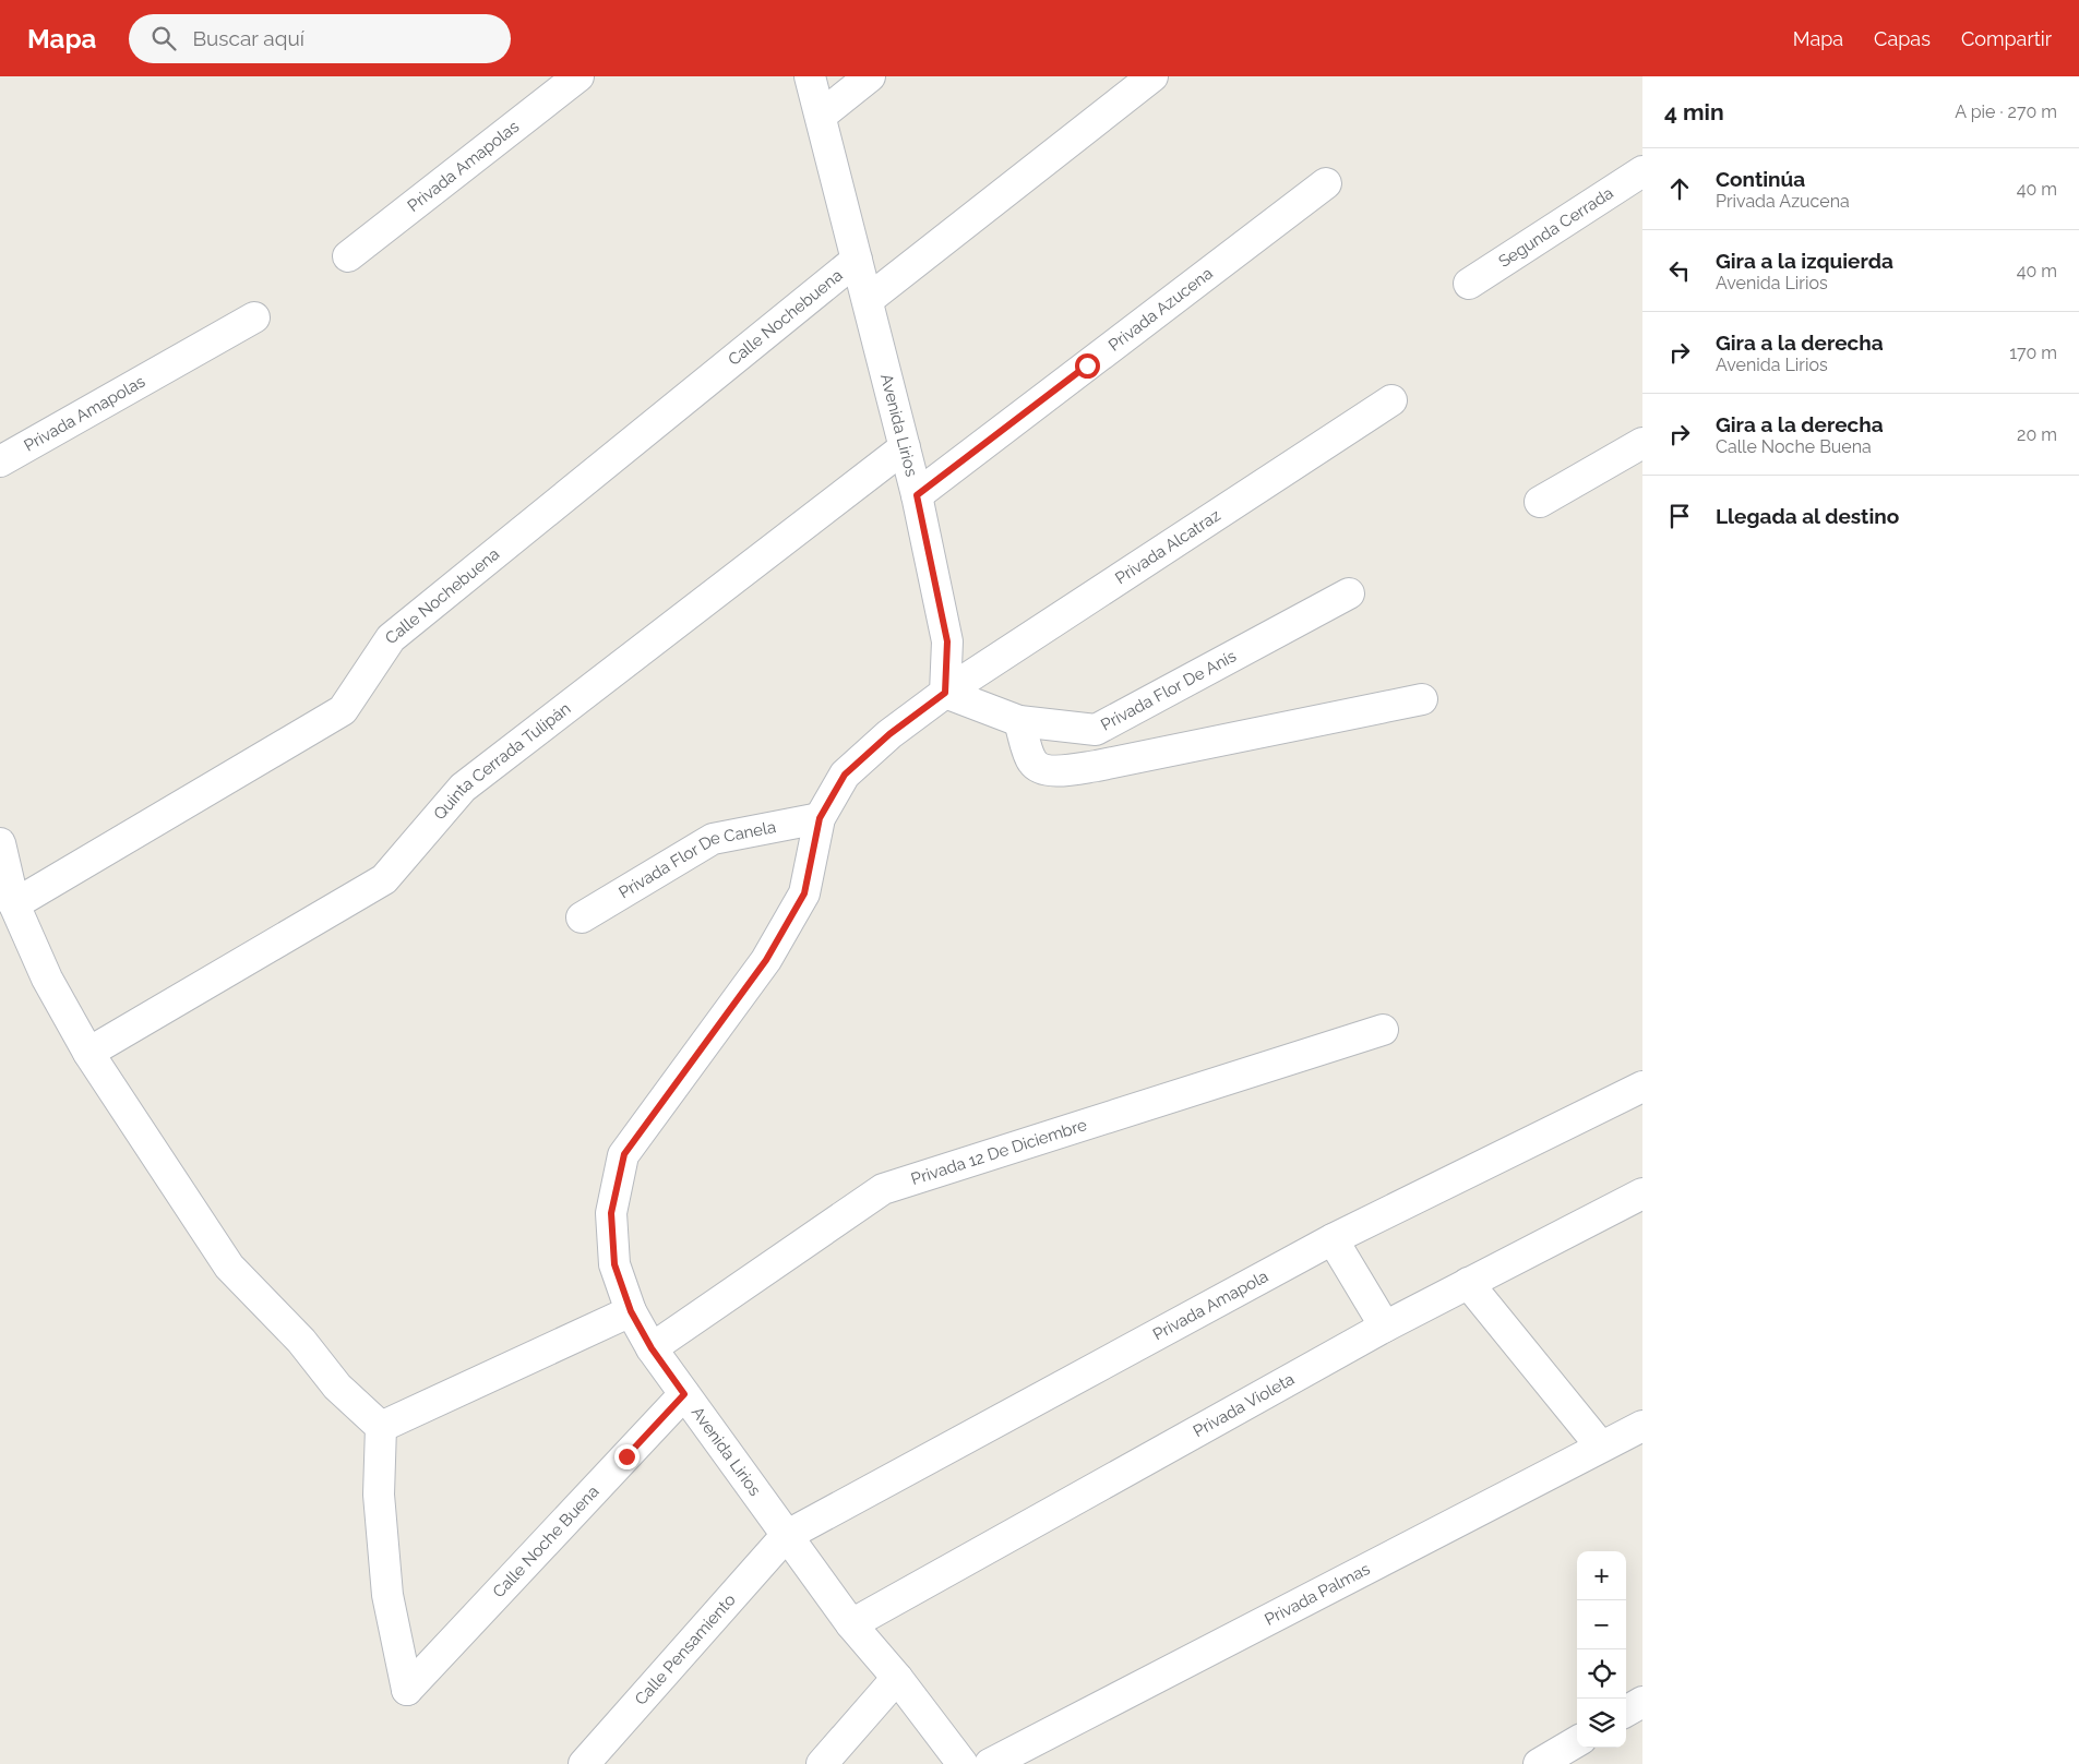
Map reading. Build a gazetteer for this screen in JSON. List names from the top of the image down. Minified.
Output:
{"streets":{"street":["Privada Amapolas","Segunda Cerrada","Privada Azucena","Calle Nochebuena","Avenida Lirios","Privada Alcatraz","Privada Flor De Anís","Quinta Cerrada Tulipán","Privada Flor De Canela","Privada 12 De Diciembre","Privada Amapola","Privada Violeta","Calle Noche Buena","Privada Palmas","Calle Pensamiento"]},"crossings":[["Privada Azucena","Avenida Lirios"],["Calle Nochebuena","Avenida Lirios"],["Avenida Lirios","Privada Alcatraz"],["Avenida Lirios","Privada Flor De Anís"],["Avenida Lirios","Quinta Cerrada Tulipán"],["Avenida Lirios","Privada Flor De Canela"],["Avenida Lirios","Privada 12 De Diciembre"],["Avenida Lirios","Privada Amapola"],["Avenida Lirios","Privada Violeta"],["Avenida Lirios","Calle Noche Buena"],["Avenida Lirios","Calle Pensamiento"],["Privada Alcatraz","Privada Flor De Anís"],["Privada Amapola","Calle Pensamiento"]],"page":{"header":"Mapa","search":"Buscar aquí","nav":["Mapa","Capas","Compartir"],"heading":["4 min","A pie · 270 m"],"list":[["Continúa","Privada Azucena","40 m"],["Gira a la izquierda","Avenida Lirios","40 m"],["Gira a la derecha","Avenida Lirios","170 m"],["Gira a la derecha","Calle Noche Buena","20 m"],"Llegada al destino"],"map_buttons":["+","−"]}}
